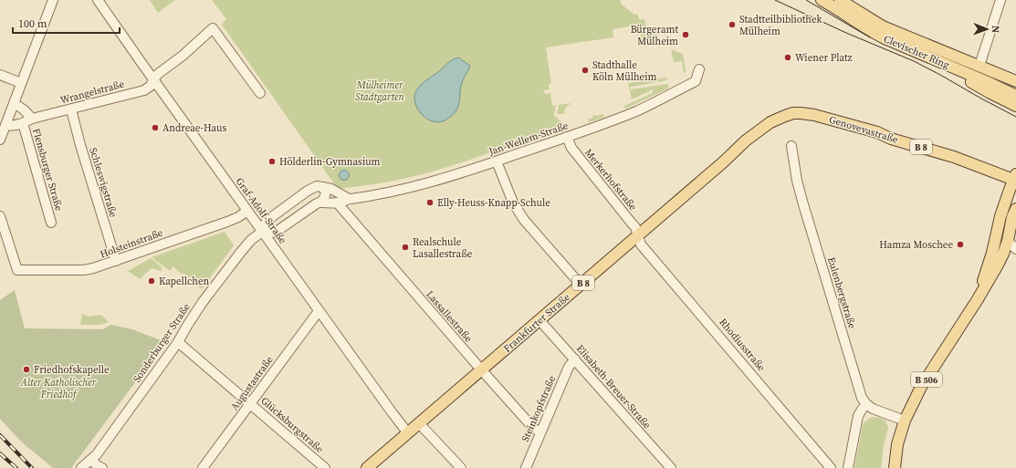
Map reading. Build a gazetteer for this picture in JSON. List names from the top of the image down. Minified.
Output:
{"streets":{"main road":["Clevischer Ring","Genovevastraße","B 8","Frankfurter Straße","B 506"],"street":["Wrangelstraße","Jan-Wellem-Straße","Flensburger Straße","Merkerhofstraße","Schleswigstraße","Graf-Adolf-Straße","Holsteinstraße","Eulenbergstraße","Lassallestraße","Sonderburger Straße","Rhodiusstraße","Augustastraße","Elisabeth-Breuer-Straße","Steinkopfstraße","Glücksburgstraße"]},"crossings":[["Wrangelstraße","Flensburger Straße"],["Wrangelstraße","Schleswigstraße"],["Wrangelstraße","Graf-Adolf-Straße"],["Genovevastraße","Frankfurter Straße"],["Genovevastraße","B 506"],["Jan-Wellem-Straße","Merkerhofstraße"],["Jan-Wellem-Straße","Lassallestraße"],["Merkerhofstraße","Frankfurter Straße"],["Merkerhofstraße","Rhodiusstraße"],["Schleswigstraße","Holsteinstraße"],["Graf-Adolf-Straße","Holsteinstraße"],["Graf-Adolf-Straße","Frankfurter Straße"],["Graf-Adolf-Straße","Sonderburger Straße"],["Graf-Adolf-Straße","Augustastraße"],["Lassallestraße","Frankfurter Straße"],["Lassallestraße","Steinkopfstraße"],["Frankfurter Straße","Rhodiusstraße"],["Frankfurter Straße","Elisabeth-Breuer-Straße"],["Sonderburger Straße","Glücksburgstraße"],["Augustastraße","Glücksburgstraße"],["Elisabeth-Breuer-Straße","Steinkopfstraße"]],"parks":["Mülheimer Stadtgarten","Alter Katholischer Friedhof"],"places":["Stadtteilbibliothek Mülheim","Bürgeramt Mülheim","Wiener Platz","Stadthalle Köln Mülheim","Andreae-Haus","Hölderlin-Gymnasium","Elly-Heuss-Knapp-Schule","Hamza Moschee","Realschule Lasallestraße","Kapellchen","Friedhofskapelle"],"scale_bar":"100 m","north":"right"}
